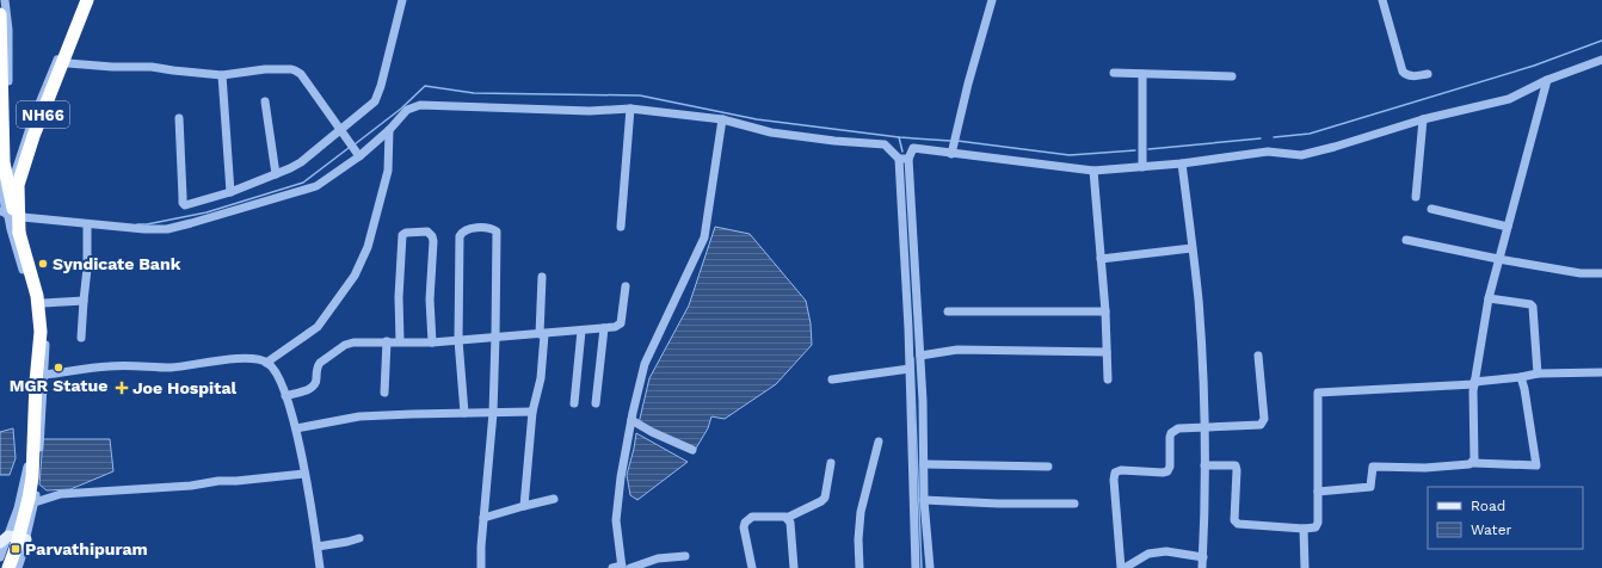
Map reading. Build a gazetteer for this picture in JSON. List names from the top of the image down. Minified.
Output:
{"streets":{"highway":["NH66"]},"places":{"other":["Syndicate Bank","MGR Statue"],"health":["Joe Hospital"],"transit":["Parvathipuram"]},"legend":["Road","Water"]}
